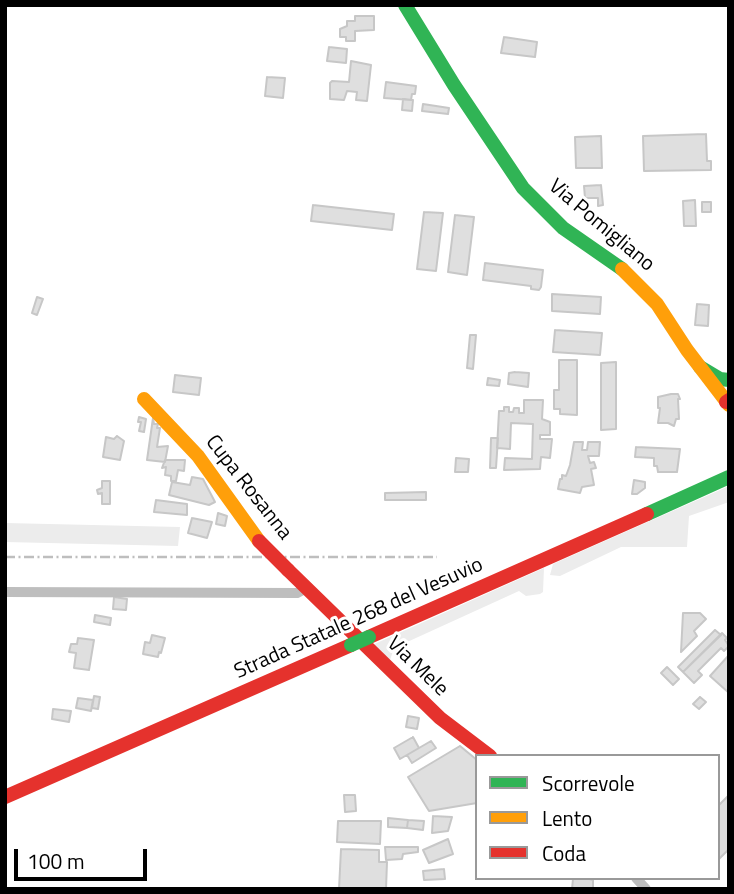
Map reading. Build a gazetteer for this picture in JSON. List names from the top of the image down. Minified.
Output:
{"streets":{"main road":["Via Pomigliano","Cupa Rosanna","Strada Statale 268 del Vesuvio","Via Mele"]},"crossings":[["Cupa Rosanna","Via Mele"]],"legend":["Scorrevole","Lento","Coda"],"scale_bar":"100 m"}
